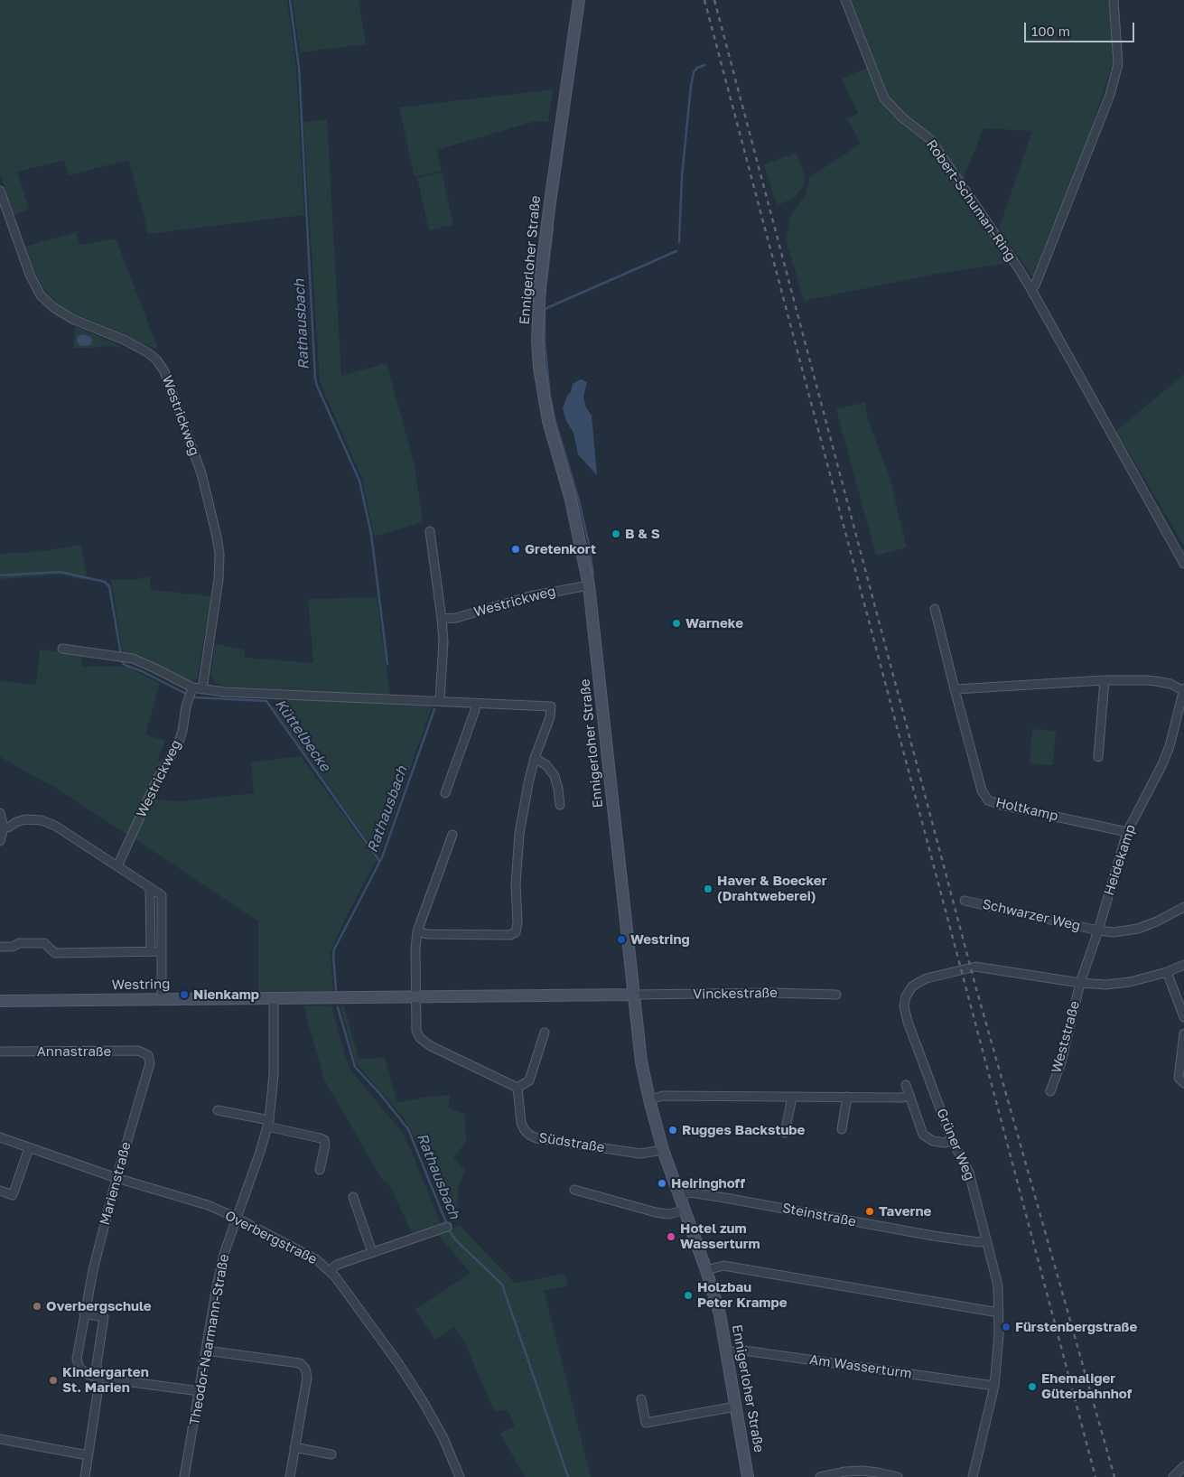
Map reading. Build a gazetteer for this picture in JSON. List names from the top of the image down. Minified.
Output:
{"streets":{"main road":["Ennigerloher Straße","Westring"],"street":["Robert-Schuman-Ring","Westrickweg","Holtkamp","Heidekamp","Schwarzer Weg","Vinckestraße","Weststraße","Annastraße","Südstraße","Grüner Weg","Marienstraße","Steinstraße","Overbergstraße","Theodor-Naarmann-Straße","Am Wasserturm"]},"crossings":[["Ennigerloher Straße","Westrickweg"],["Ennigerloher Straße","Westring"],["Ennigerloher Straße","Vinckestraße"],["Ennigerloher Straße","Südstraße"],["Ennigerloher Straße","Steinstraße"],["Ennigerloher Straße","Am Wasserturm"],["Holtkamp","Heidekamp"],["Heidekamp","Schwarzer Weg"],["Heidekamp","Weststraße"],["Heidekamp","Grüner Weg"],["Westring","Vinckestraße"],["Westring","Theodor-Naarmann-Straße"],["Weststraße","Grüner Weg"],["Annastraße","Marienstraße"],["Grüner Weg","Steinstraße"],["Grüner Weg","Am Wasserturm"],["Marienstraße","Overbergstraße"],["Overbergstraße","Theodor-Naarmann-Straße"]],"water":["Rathausbach","Küttelbecke"],"places":["B & S","Gretenkort","Warneke","Haver & Boecker (Drahtweberei)","Westring","Nienkamp","Rugges Backstube","Heiringhoff","Taverne","Hotel zum Wasserturm","Holzbau Peter Krampe","Overbergschule","Fürstenbergstraße","Kindergarten St. Marien","Ehemaliger Güterbahnhof"],"scale_bar":"100 m"}
